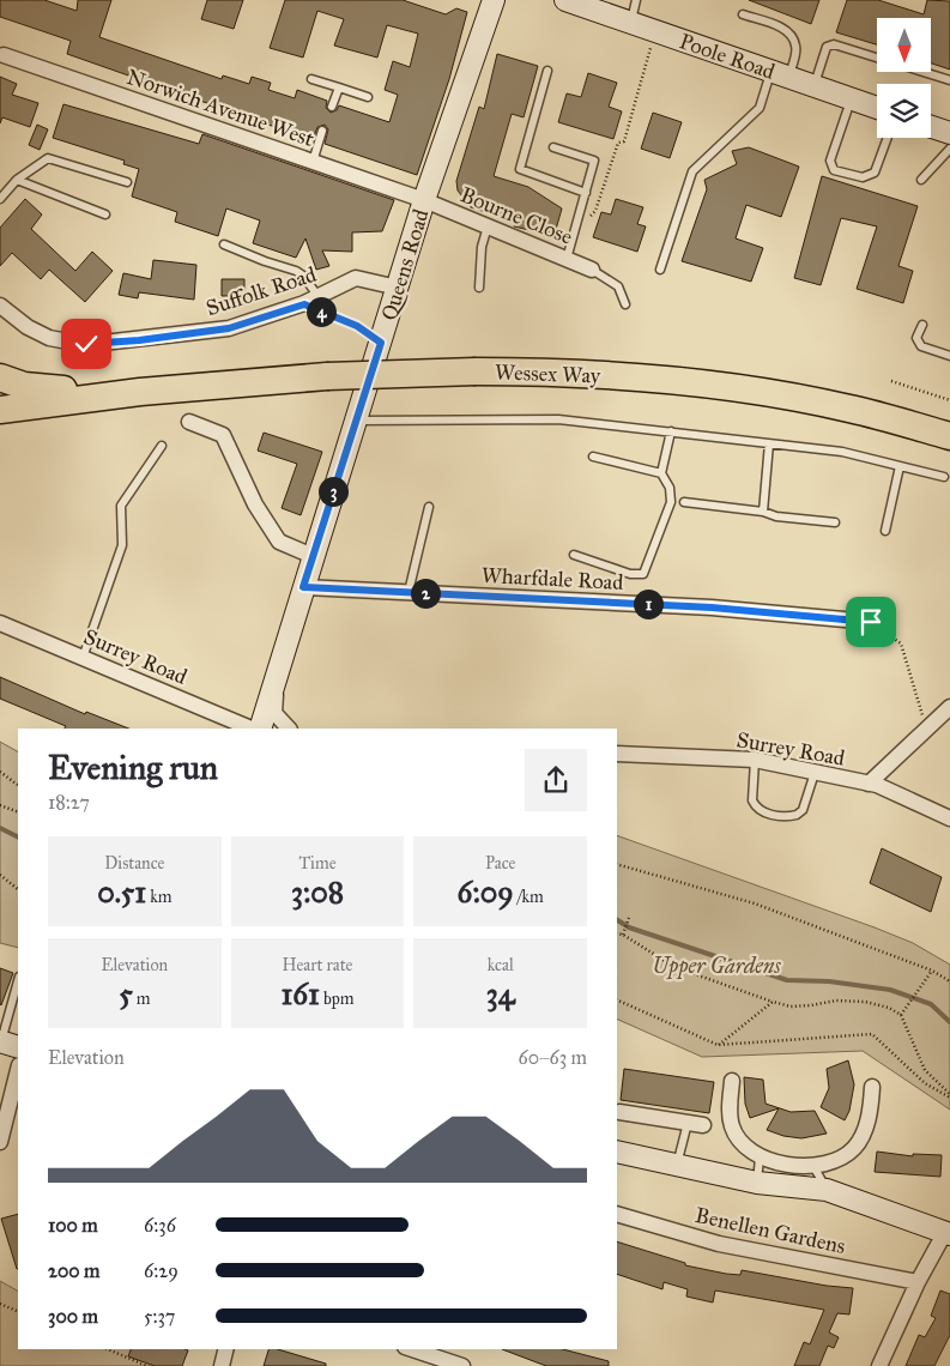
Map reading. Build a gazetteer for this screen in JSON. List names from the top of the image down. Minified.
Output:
{"streets":{"highway":["Wessex Way"],"street":["Poole Road","Norwich Avenue West","Bourne Close","Queens Road","Suffolk Road","Wharfdale Road","Surrey Road","Benellen Gardens"]},"crossings":[["Norwich Avenue West","Bourne Close"],["Norwich Avenue West","Queens Road"],["Bourne Close","Queens Road"],["Queens Road","Suffolk Road"],["Queens Road","Wharfdale Road"]],"parks":["Upper Gardens"],"north":"bottom","page":{"pins":["4","3","2","1"],"heading":["Evening run","18:27"],"stats":[["Distance","0.51 km"],["Time","3:08"],["Pace","6:09 /km"],["Elevation","5 m"],["Heart rate","161 bpm"],["kcal","34"]],"chart":["Elevation","60–63 m"],"list":[{"name":"100 m","note":"6:36"},{"name":"200 m","note":"6:29"},{"name":"300 m","note":"5:37"}]}}
